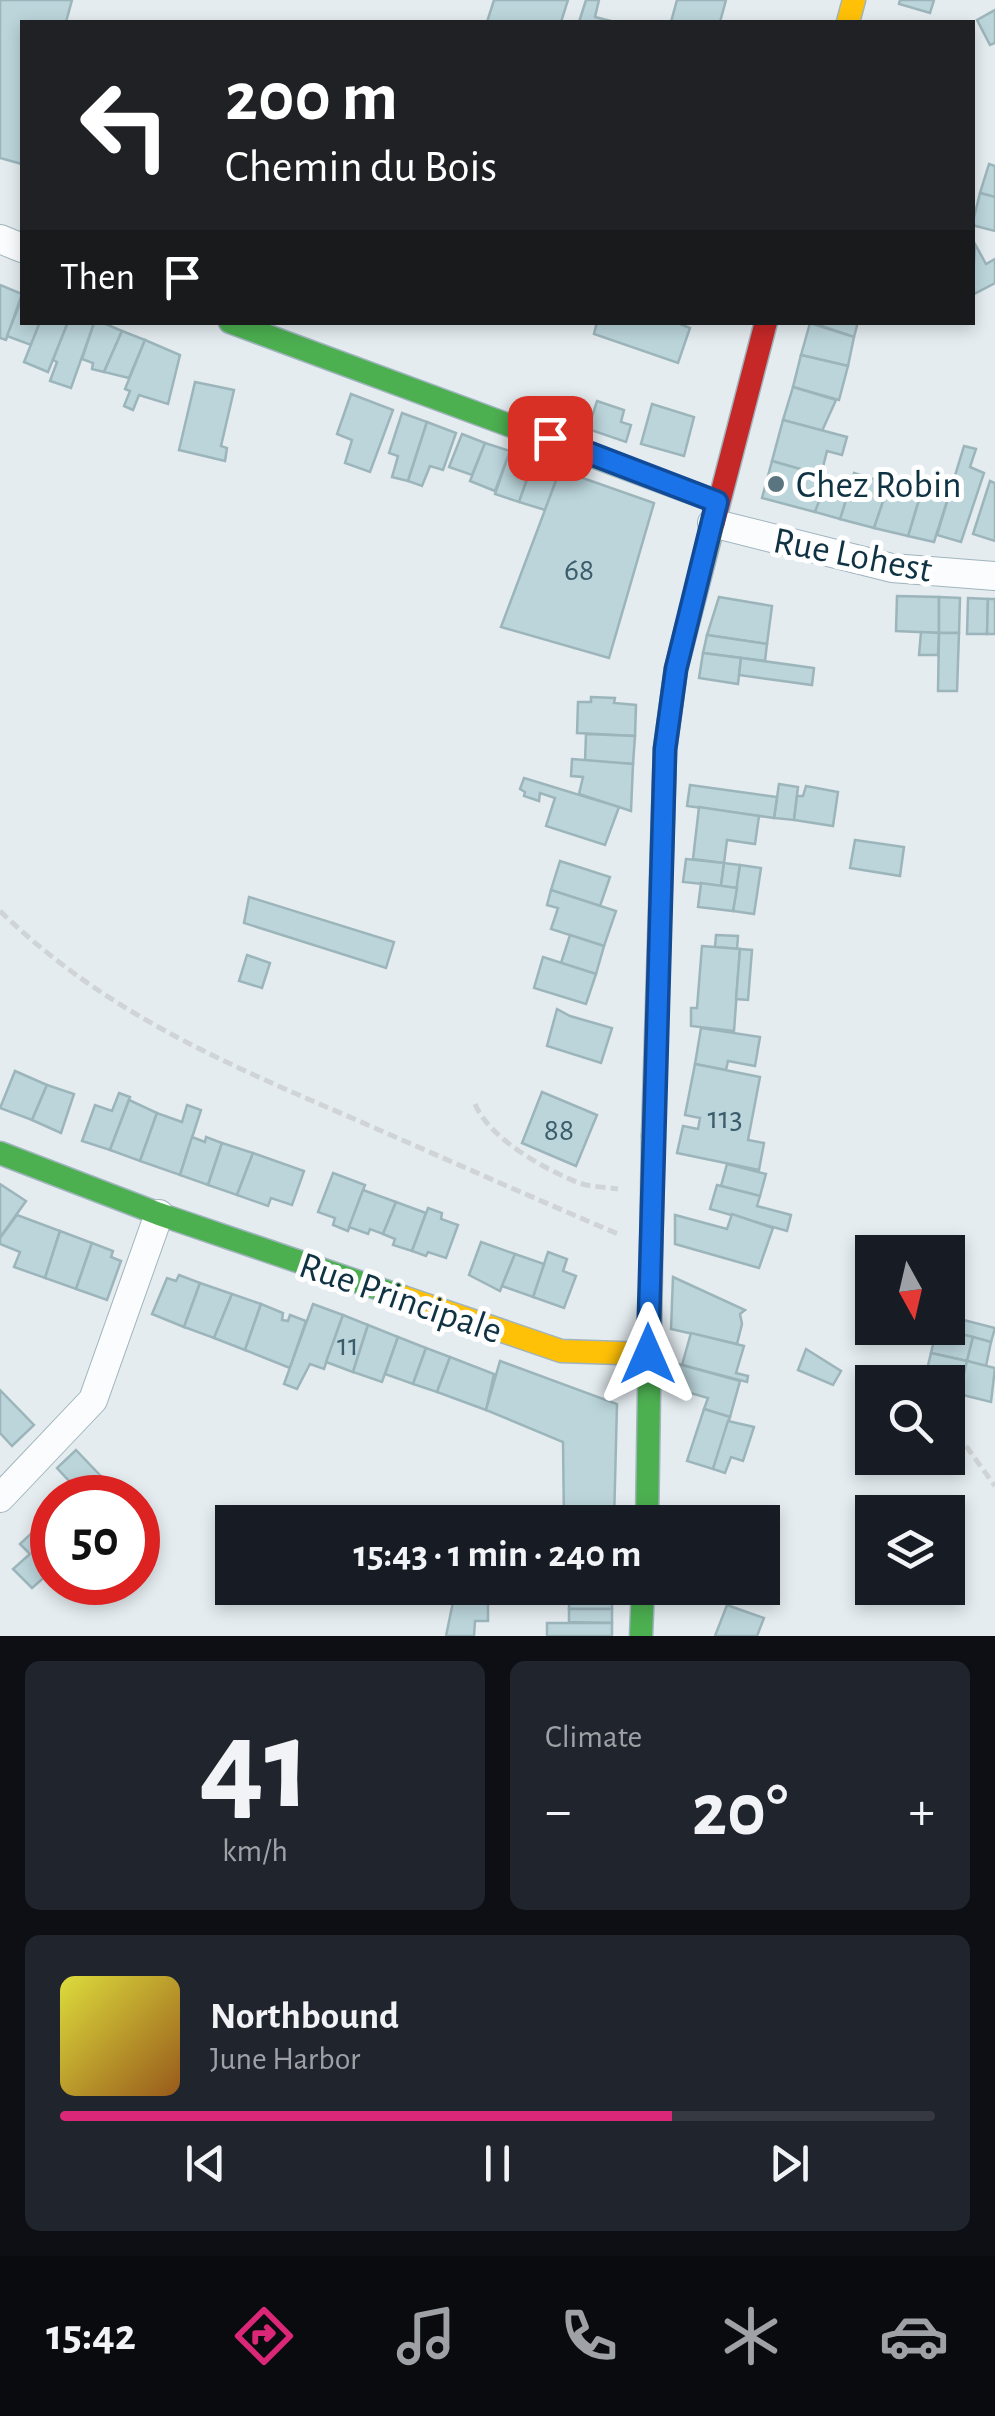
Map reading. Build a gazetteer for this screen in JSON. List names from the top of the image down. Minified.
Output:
{"streets":{"main road":["Rue Principale"],"street":["Rue Lohest"]},"places":["Chez Robin"],"house_numbers":["68","113","88","11"],"north":"bottom","page":{"turn":["200 m","Chemin du Bois"],"then":"Then","limit":"50","trip":"15:43 · 1 min · 240 m","tile":[["41","km/h"],"Climate"],"heat":["−","20°","+"],"song":["Northbound","June Harbor"],"tabs":"15:42"}}
